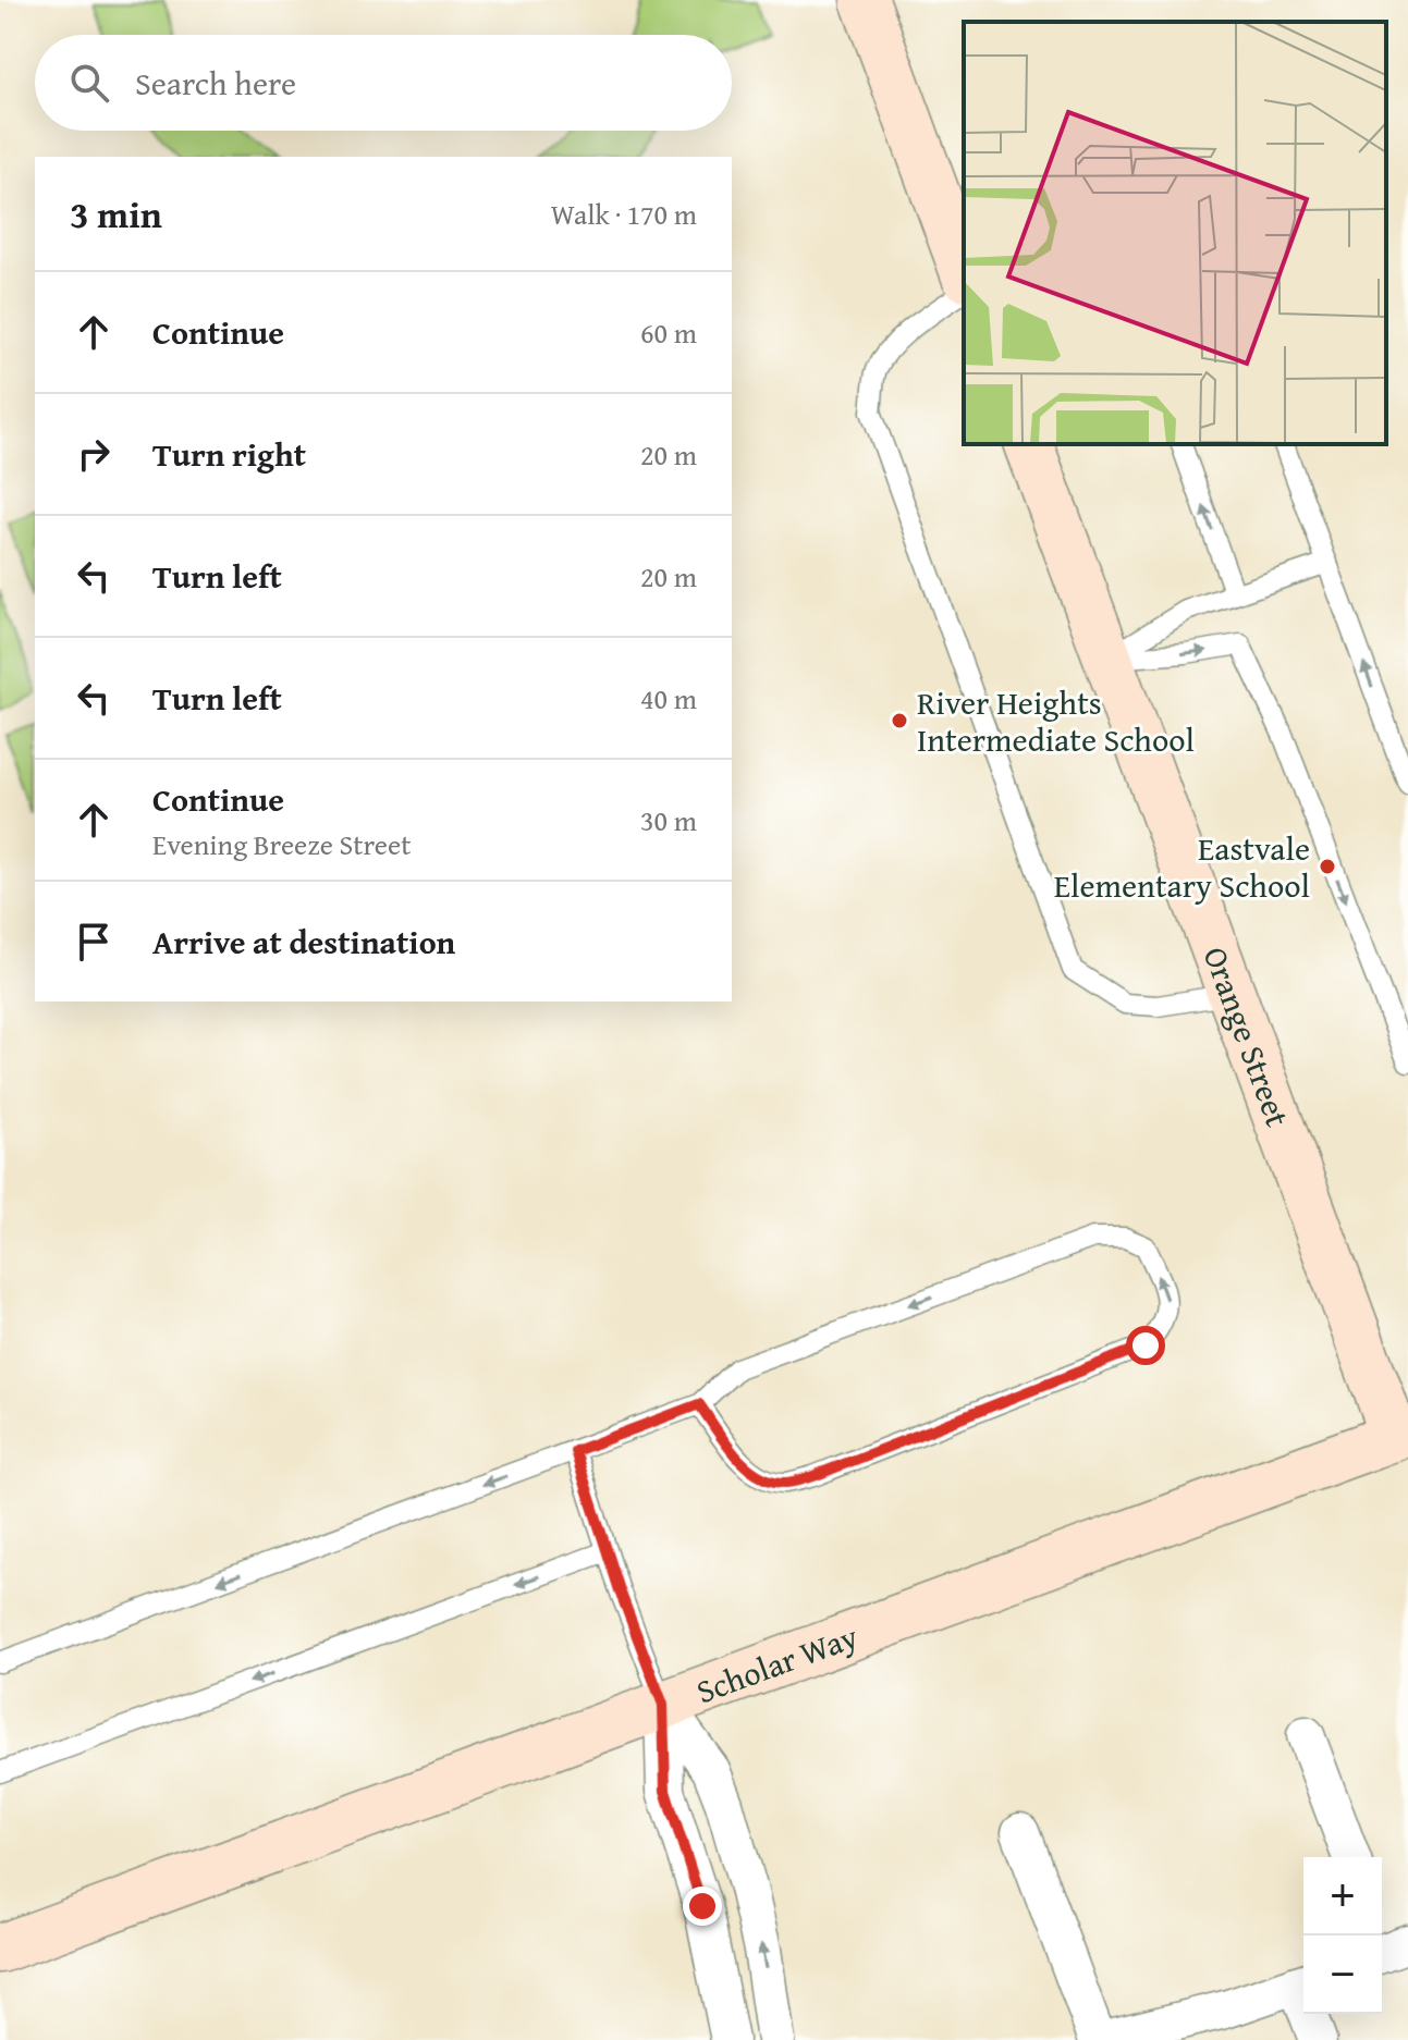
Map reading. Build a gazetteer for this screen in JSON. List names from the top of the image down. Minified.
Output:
{"streets":{"street":["Orange Street","Scholar Way"]},"crossings":[["Orange Street","Scholar Way"]],"places":["River Heights Intermediate School","Eastvale Elementary School"],"page":{"search":"Search here","heading":["3 min","Walk · 170 m"],"list":[["Continue","60 m"],["Turn right","20 m"],["Turn left","20 m"],["Turn left","40 m"],["Continue","Evening Breeze Street","30 m"],"Arrive at destination"],"map_buttons":["+","−"]}}
